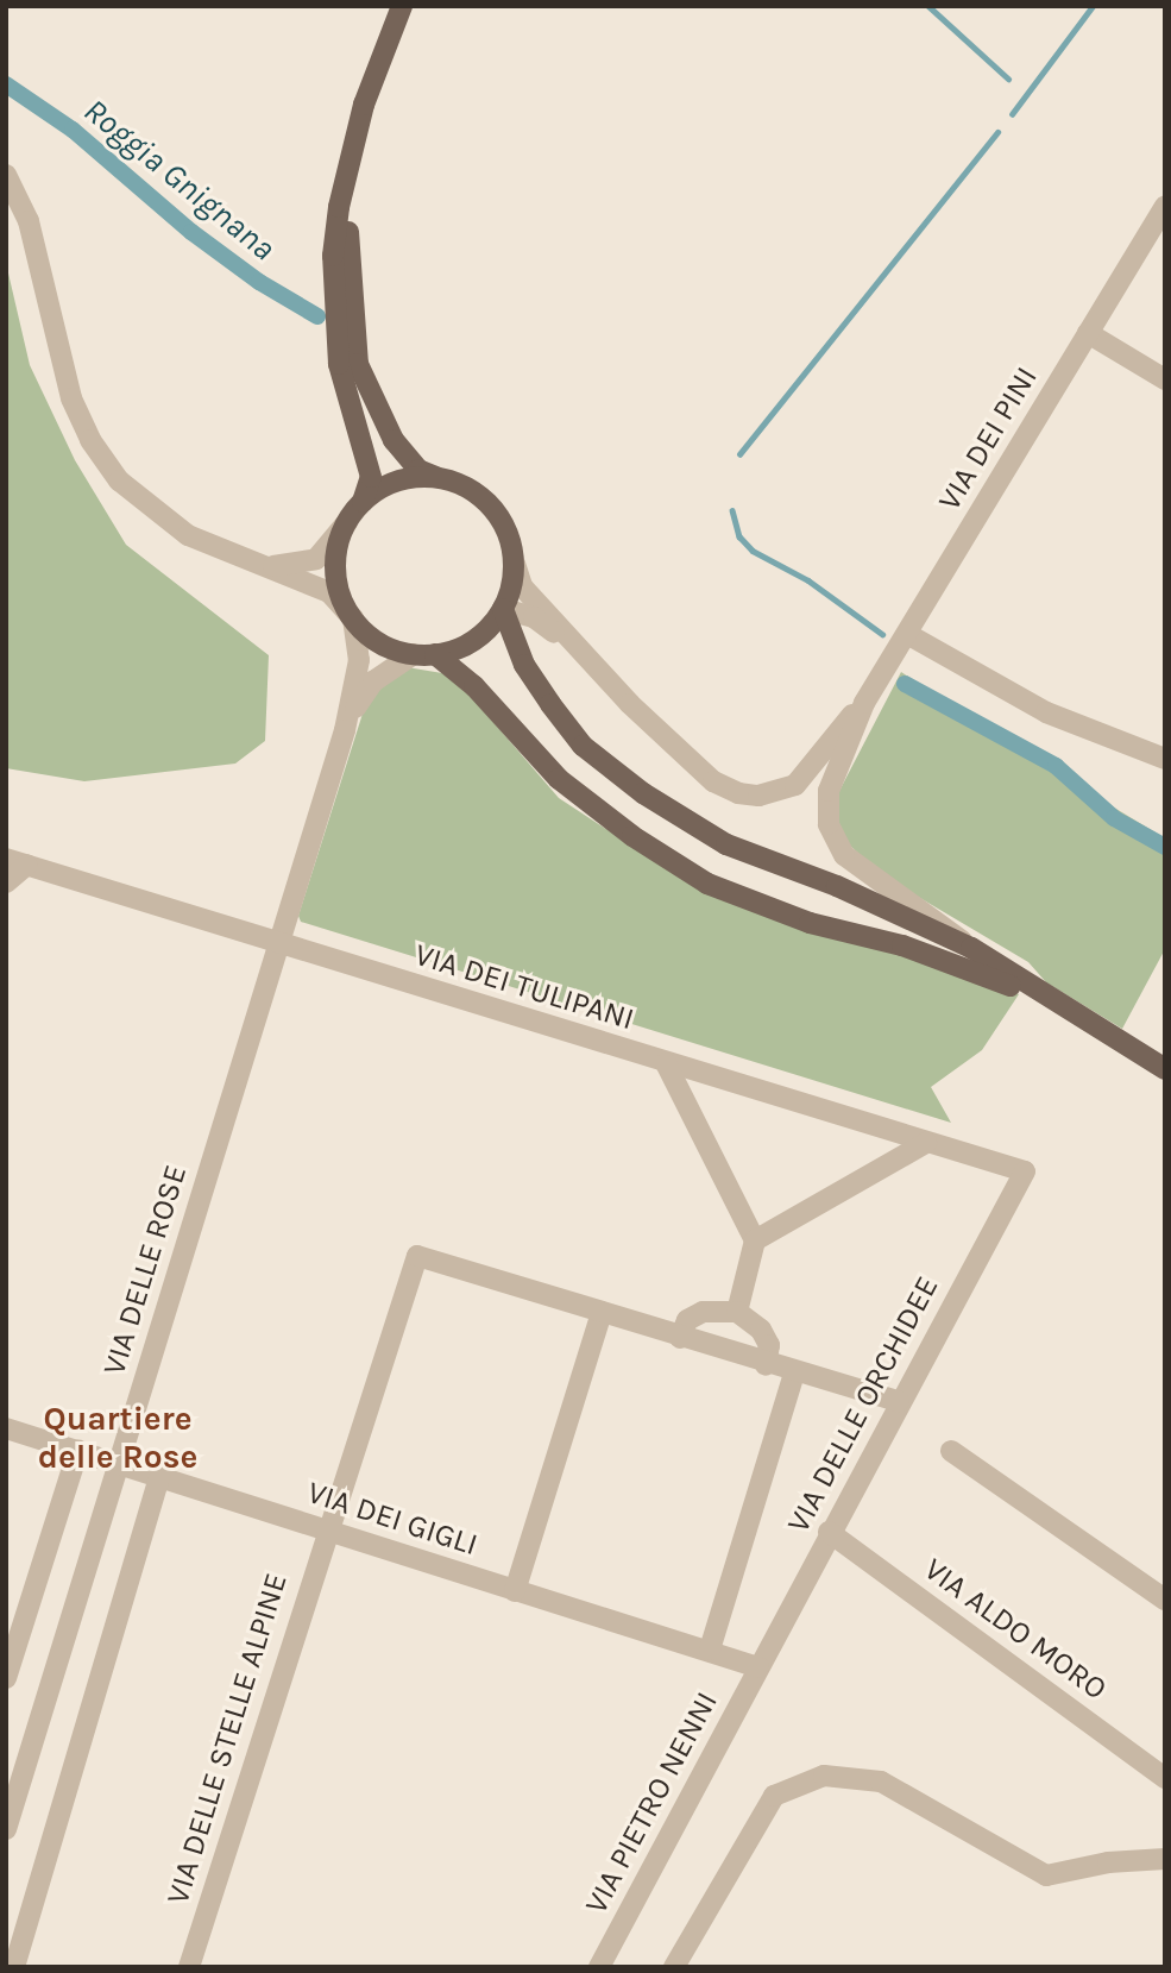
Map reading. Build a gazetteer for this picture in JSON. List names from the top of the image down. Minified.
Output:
{"streets":{"street":["VIA DEI PINI","VIA DEI TULIPANI","VIA DELLE ROSE","VIA DELLE ORCHIDEE","VIA DEI GIGLI","VIA ALDO MORO","VIA DELLE STELLE ALPINE","VIA PIETRO NENNI"]},"crossings":[["VIA DEI PINI","VIA DELLE ROSE"],["VIA DEI TULIPANI","VIA DELLE ROSE"],["VIA DEI TULIPANI","VIA DELLE ORCHIDEE"],["VIA DELLE ROSE","VIA DEI GIGLI"],["VIA DELLE ORCHIDEE","VIA DEI GIGLI"],["VIA DELLE ORCHIDEE","VIA ALDO MORO"],["VIA DELLE ORCHIDEE","VIA PIETRO NENNI"],["VIA DEI GIGLI","VIA DELLE STELLE ALPINE"],["VIA DEI GIGLI","VIA PIETRO NENNI"]],"districts":["Quartiere delle Rose"],"water":["Roggia Gnignana"]}
